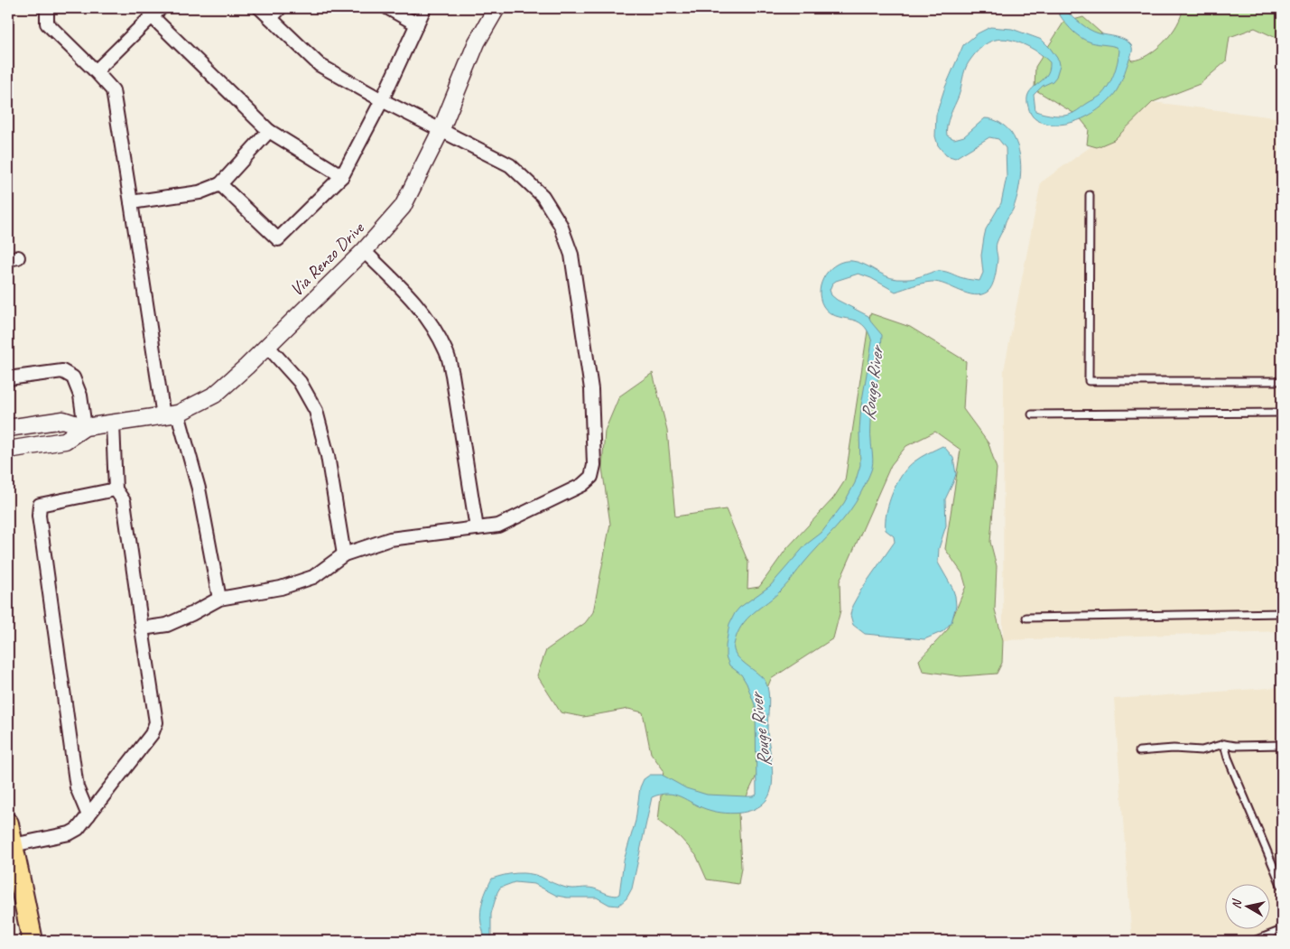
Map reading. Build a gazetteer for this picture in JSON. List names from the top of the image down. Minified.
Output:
{"streets":{"street":["Via Renzo Drive"]},"water":["Rouge River"],"north":"left"}
